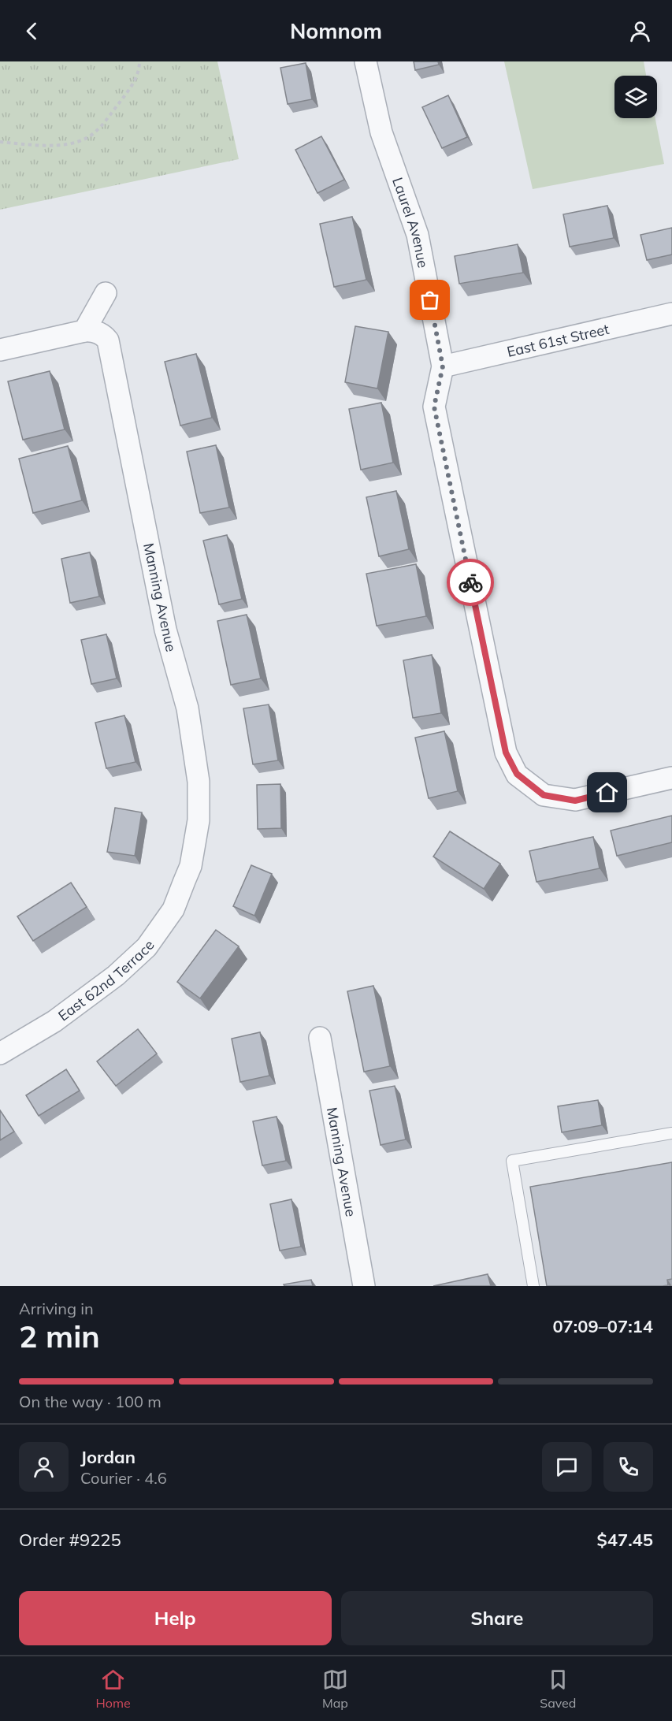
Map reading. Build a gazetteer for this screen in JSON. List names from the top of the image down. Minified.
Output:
{"streets":{"street":["Laurel Avenue","East 61st Street","Manning Avenue","East 62nd Terrace"]},"crossings":[["Laurel Avenue","East 61st Street"],["Manning Avenue","East 62nd Terrace"]],"page":{"header":"Nomnom","heading":["2 min","Arriving in","07:09–07:14"],"panel":["Jordan","Courier · 4.6","Order #9225","$47.45"],"bar":"On the way · 100 m","buttons":["Help","Share"],"tabs":["Home","Map","Saved"]}}
